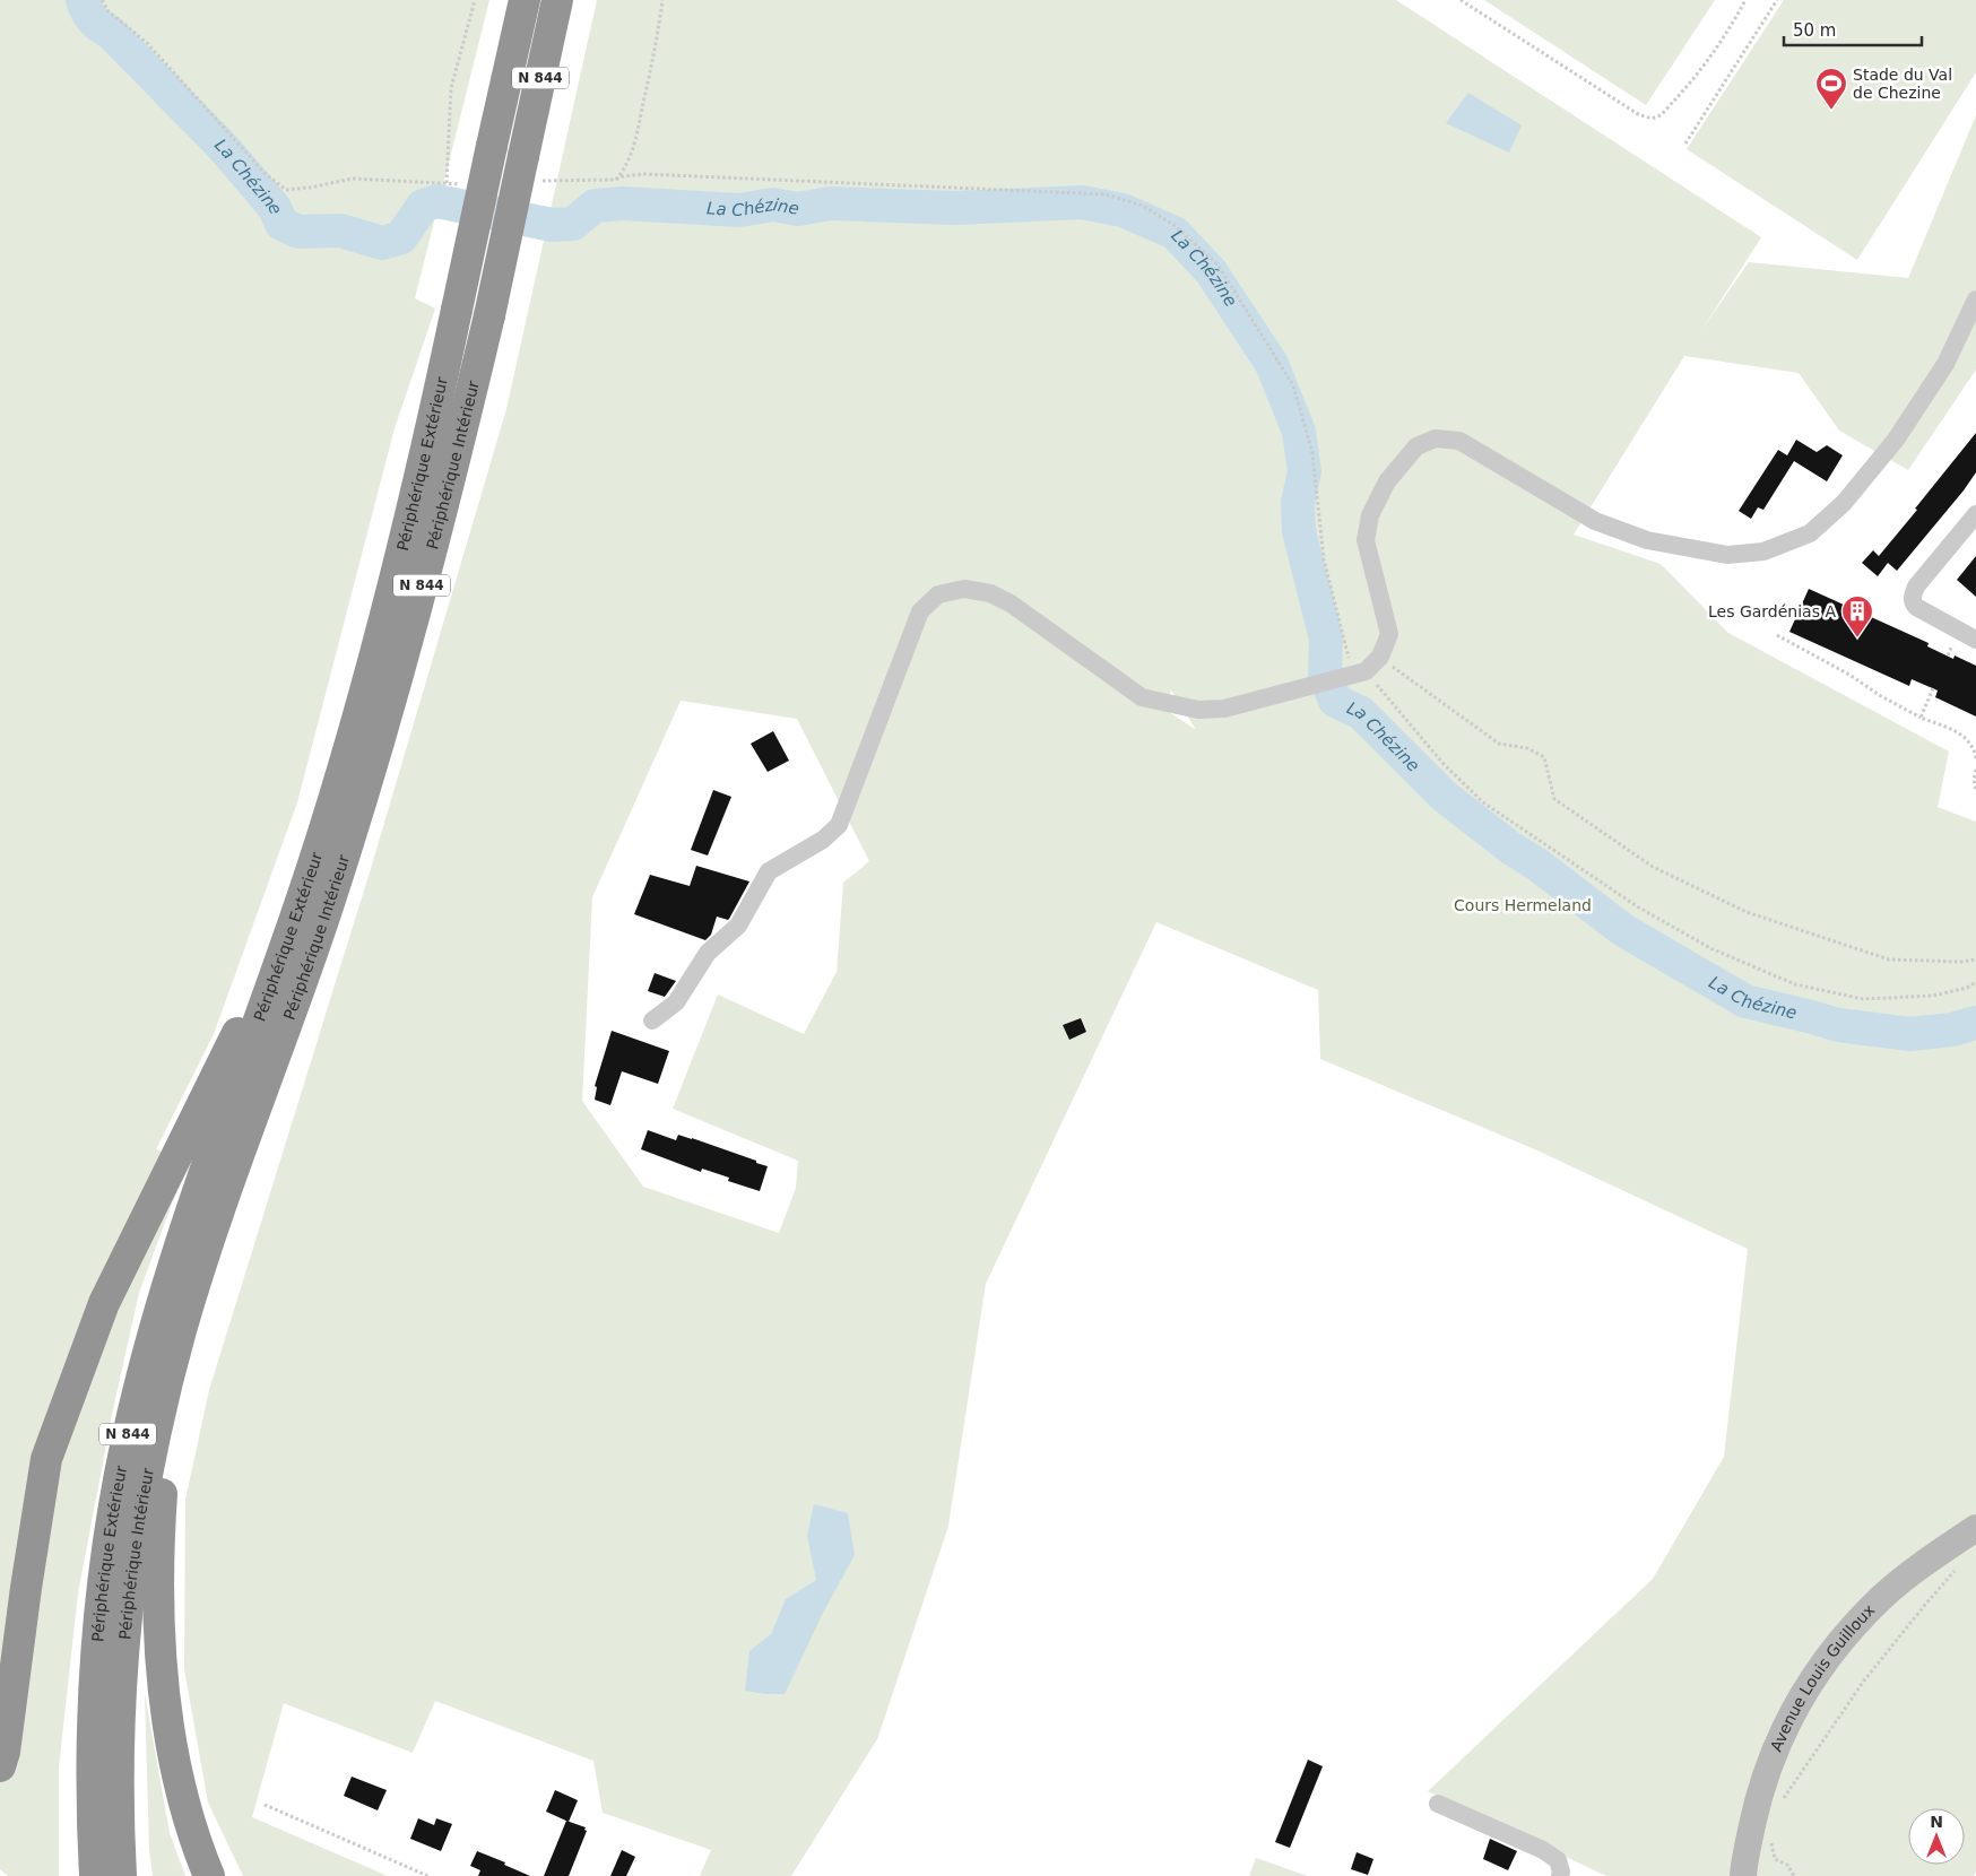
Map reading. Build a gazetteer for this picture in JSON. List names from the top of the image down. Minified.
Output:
{"streets":{"highway":["N 844","Périphérique Extérieur","Périphérique Intérieur"],"street":["Avenue Louis Guilloux"]},"water":["La Chézine"],"parks":["Cours Hermeland"],"places":{"sports":["Stade du Val de Chezine"],"building":["Les Gardénias A"]},"scale_bar":"50 m","north":"top"}
